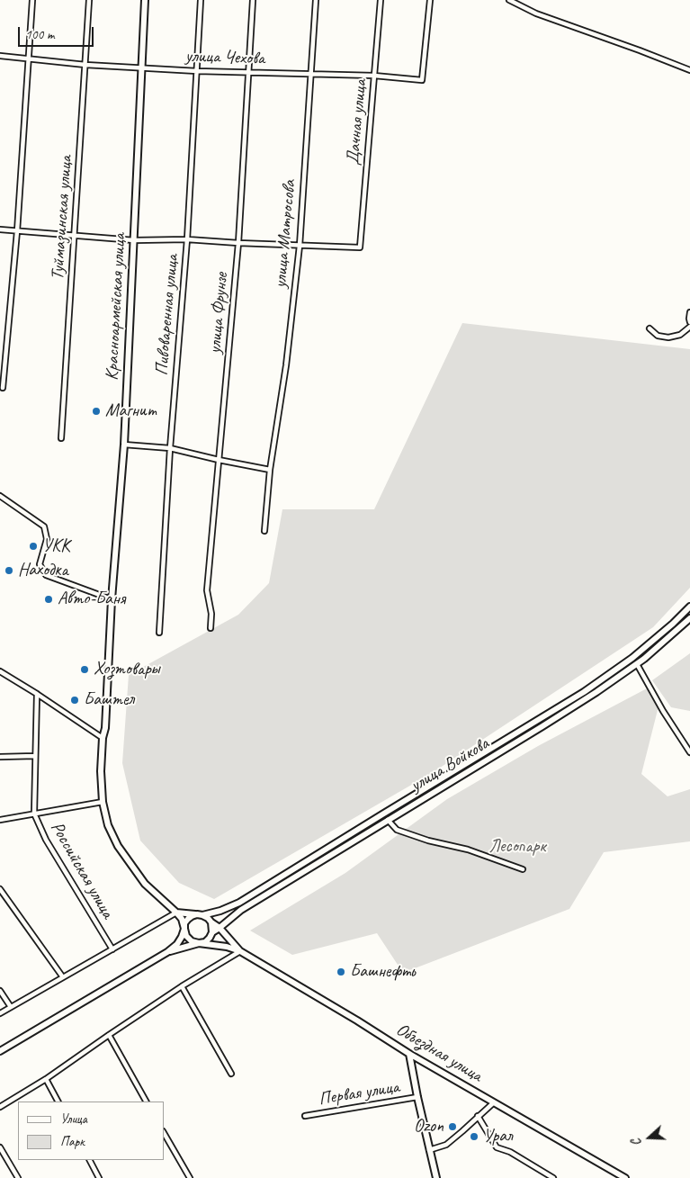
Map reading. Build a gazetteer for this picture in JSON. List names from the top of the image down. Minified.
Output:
{"streets":{"main road":["Красноармейская улица","улица Войкова","Объездная улица"],"street":["улица Чехова","Дачная улица","Туймазинская улица","улица Матросова","улица Фрунзе","Пивоваренная улица","Российская улица","Первая улица"]},"crossings":[["улица Чехова","Дачная улица"],["улица Чехова","Туймазинская улица"],["улица Чехова","улица Матросова"],["улица Чехова","Красноармейская улица"],["улица Чехова","улица Фрунзе"],["улица Чехова","Пивоваренная улица"],["Дачная улица","улица Матросова"],["Красноармейская улица","улица Войкова"]],"parks":["Лесопарк"],"places":["Магнит","УКК","Находка","Авто-Баня","Хозтовары","Баштел","Башнефть","Ozon","Урал"],"legend":["Улица","Парк"],"scale_bar":"100 m","north":"left"}
